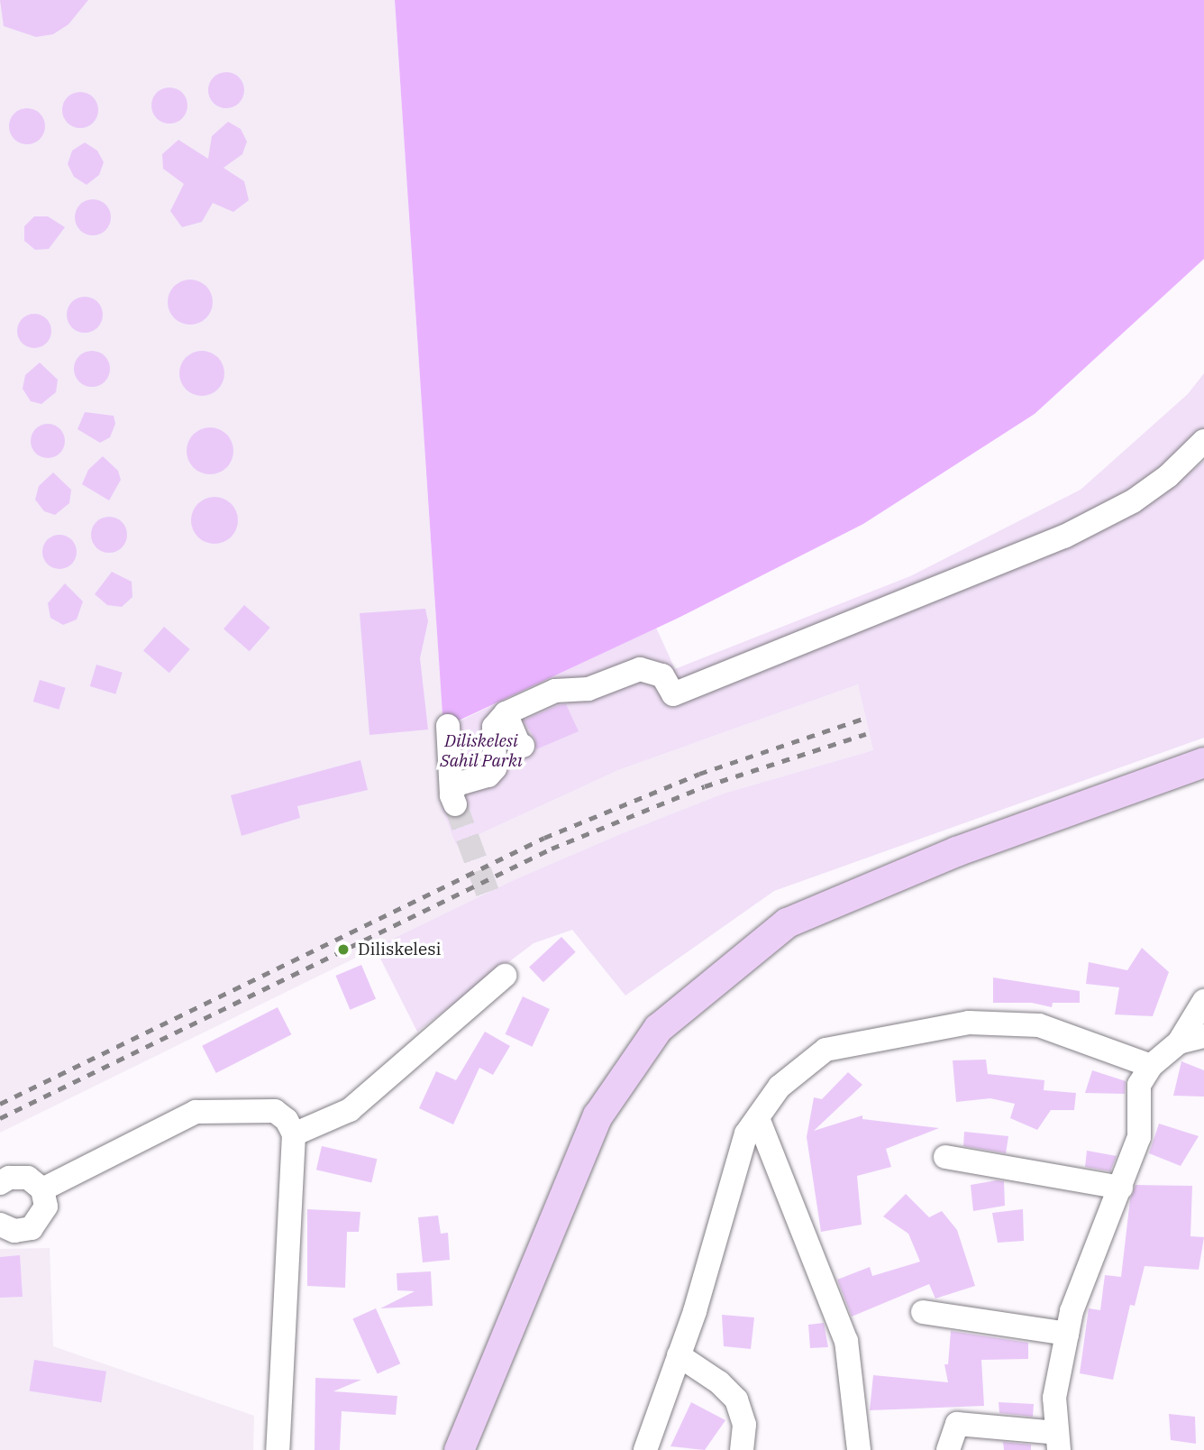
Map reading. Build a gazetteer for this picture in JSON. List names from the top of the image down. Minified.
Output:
{"parks":["Diliskelesi Sahil Parkı"],"places":["Diliskelesi"]}
